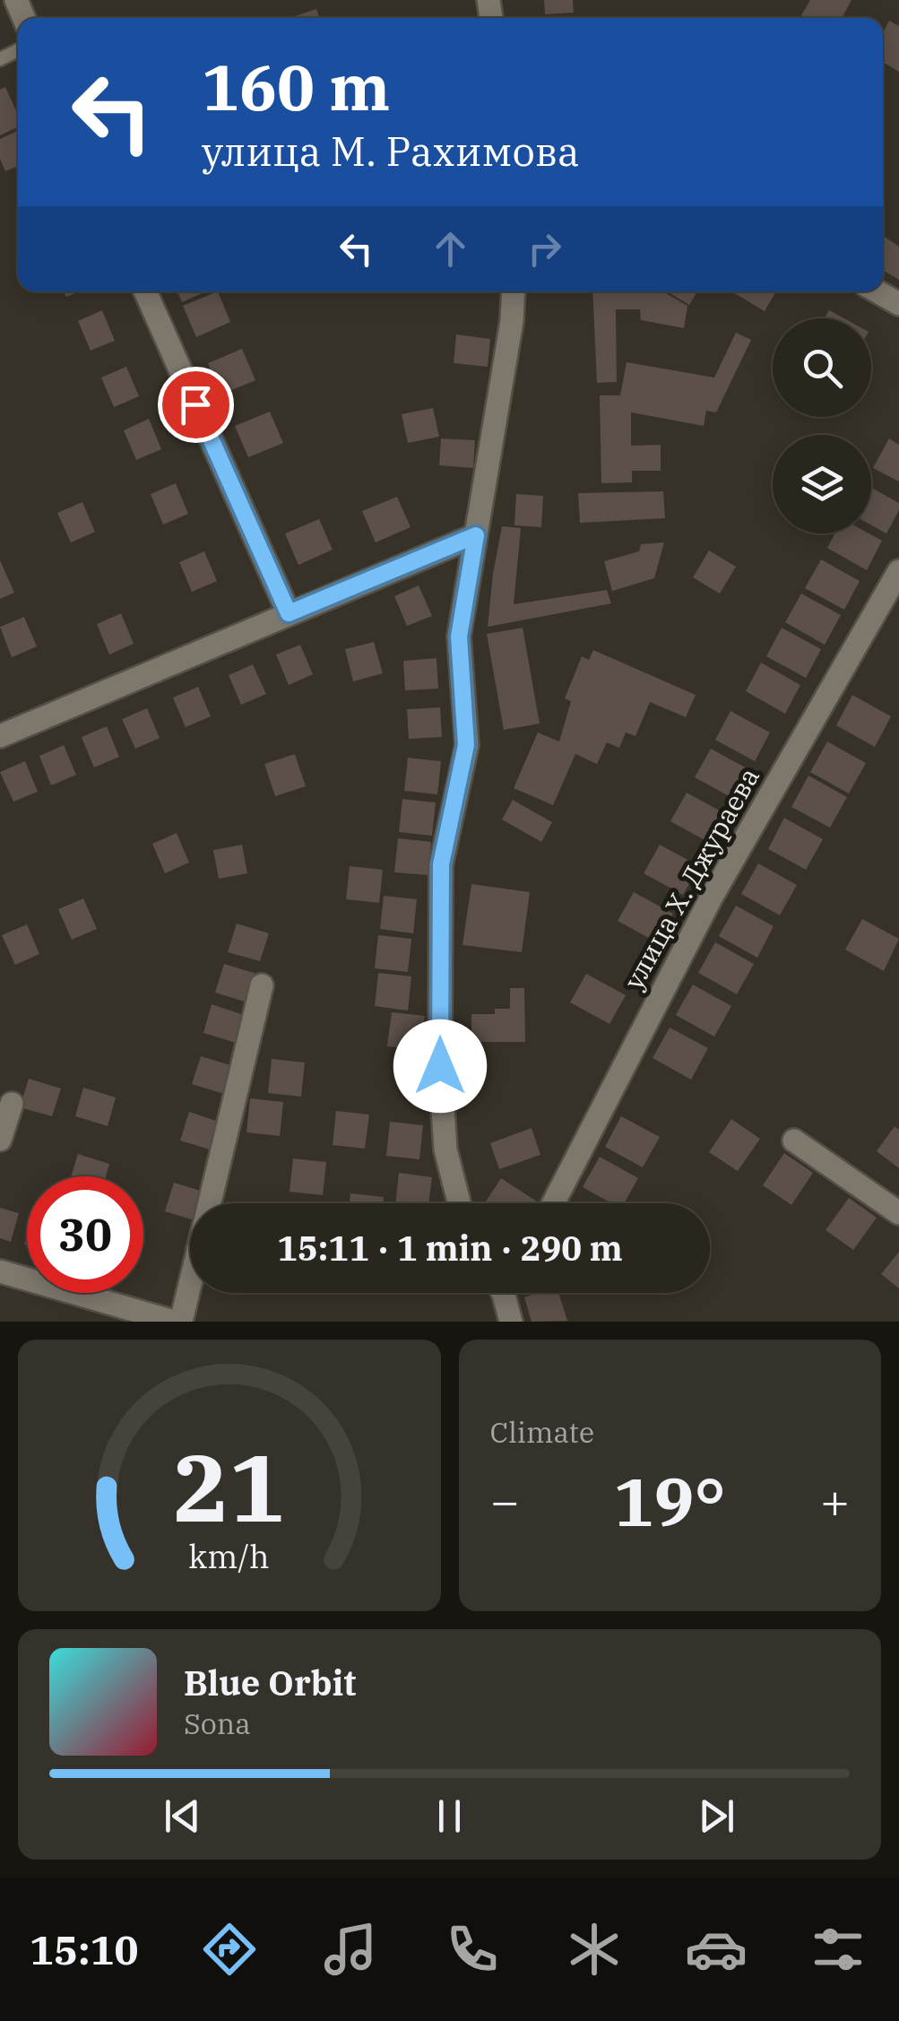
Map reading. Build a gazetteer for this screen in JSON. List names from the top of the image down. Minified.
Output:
{"streets":{"street":["улица Х. Джураева"]},"page":{"turn":["160 m","улица М. Рахимова"],"limit":"30","trip":"15:11 · 1 min · 290 m","tile":"Climate","heat":["−","19°","+"],"song":["Blue Orbit","Sona"],"tabs":"15:10","gauge":["21","km/h"]}}
